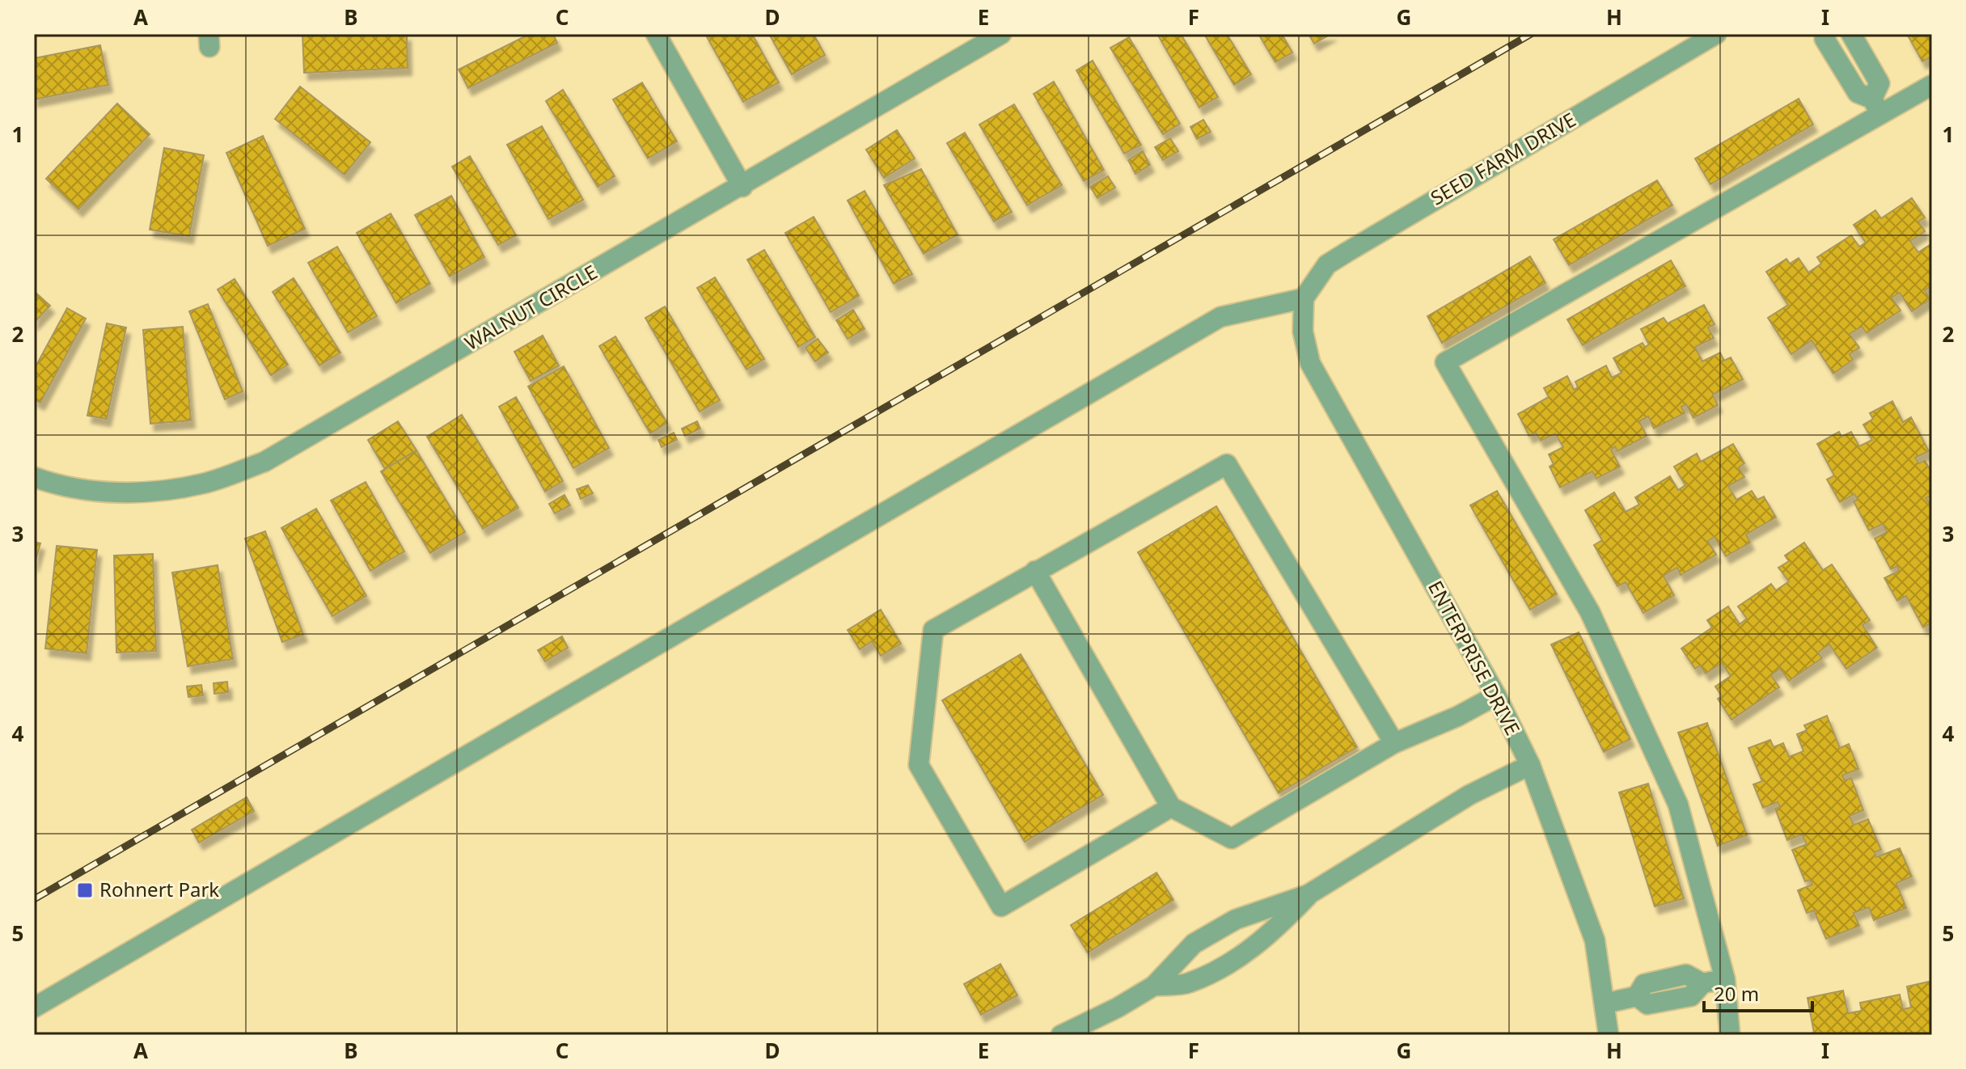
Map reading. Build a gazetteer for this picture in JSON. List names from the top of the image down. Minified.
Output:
{"streets":{"street":["SEED FARM DRIVE","WALNUT CIRCLE","ENTERPRISE DRIVE"]},"crossings":[["SEED FARM DRIVE","ENTERPRISE DRIVE"]],"places":{"transit":["Rohnert Park"]},"scale_bar":"20 m","grid":{"columns":["A","B","C","D","E","F","G","H","I"],"rows":["1","2","3","4","5"]}}
